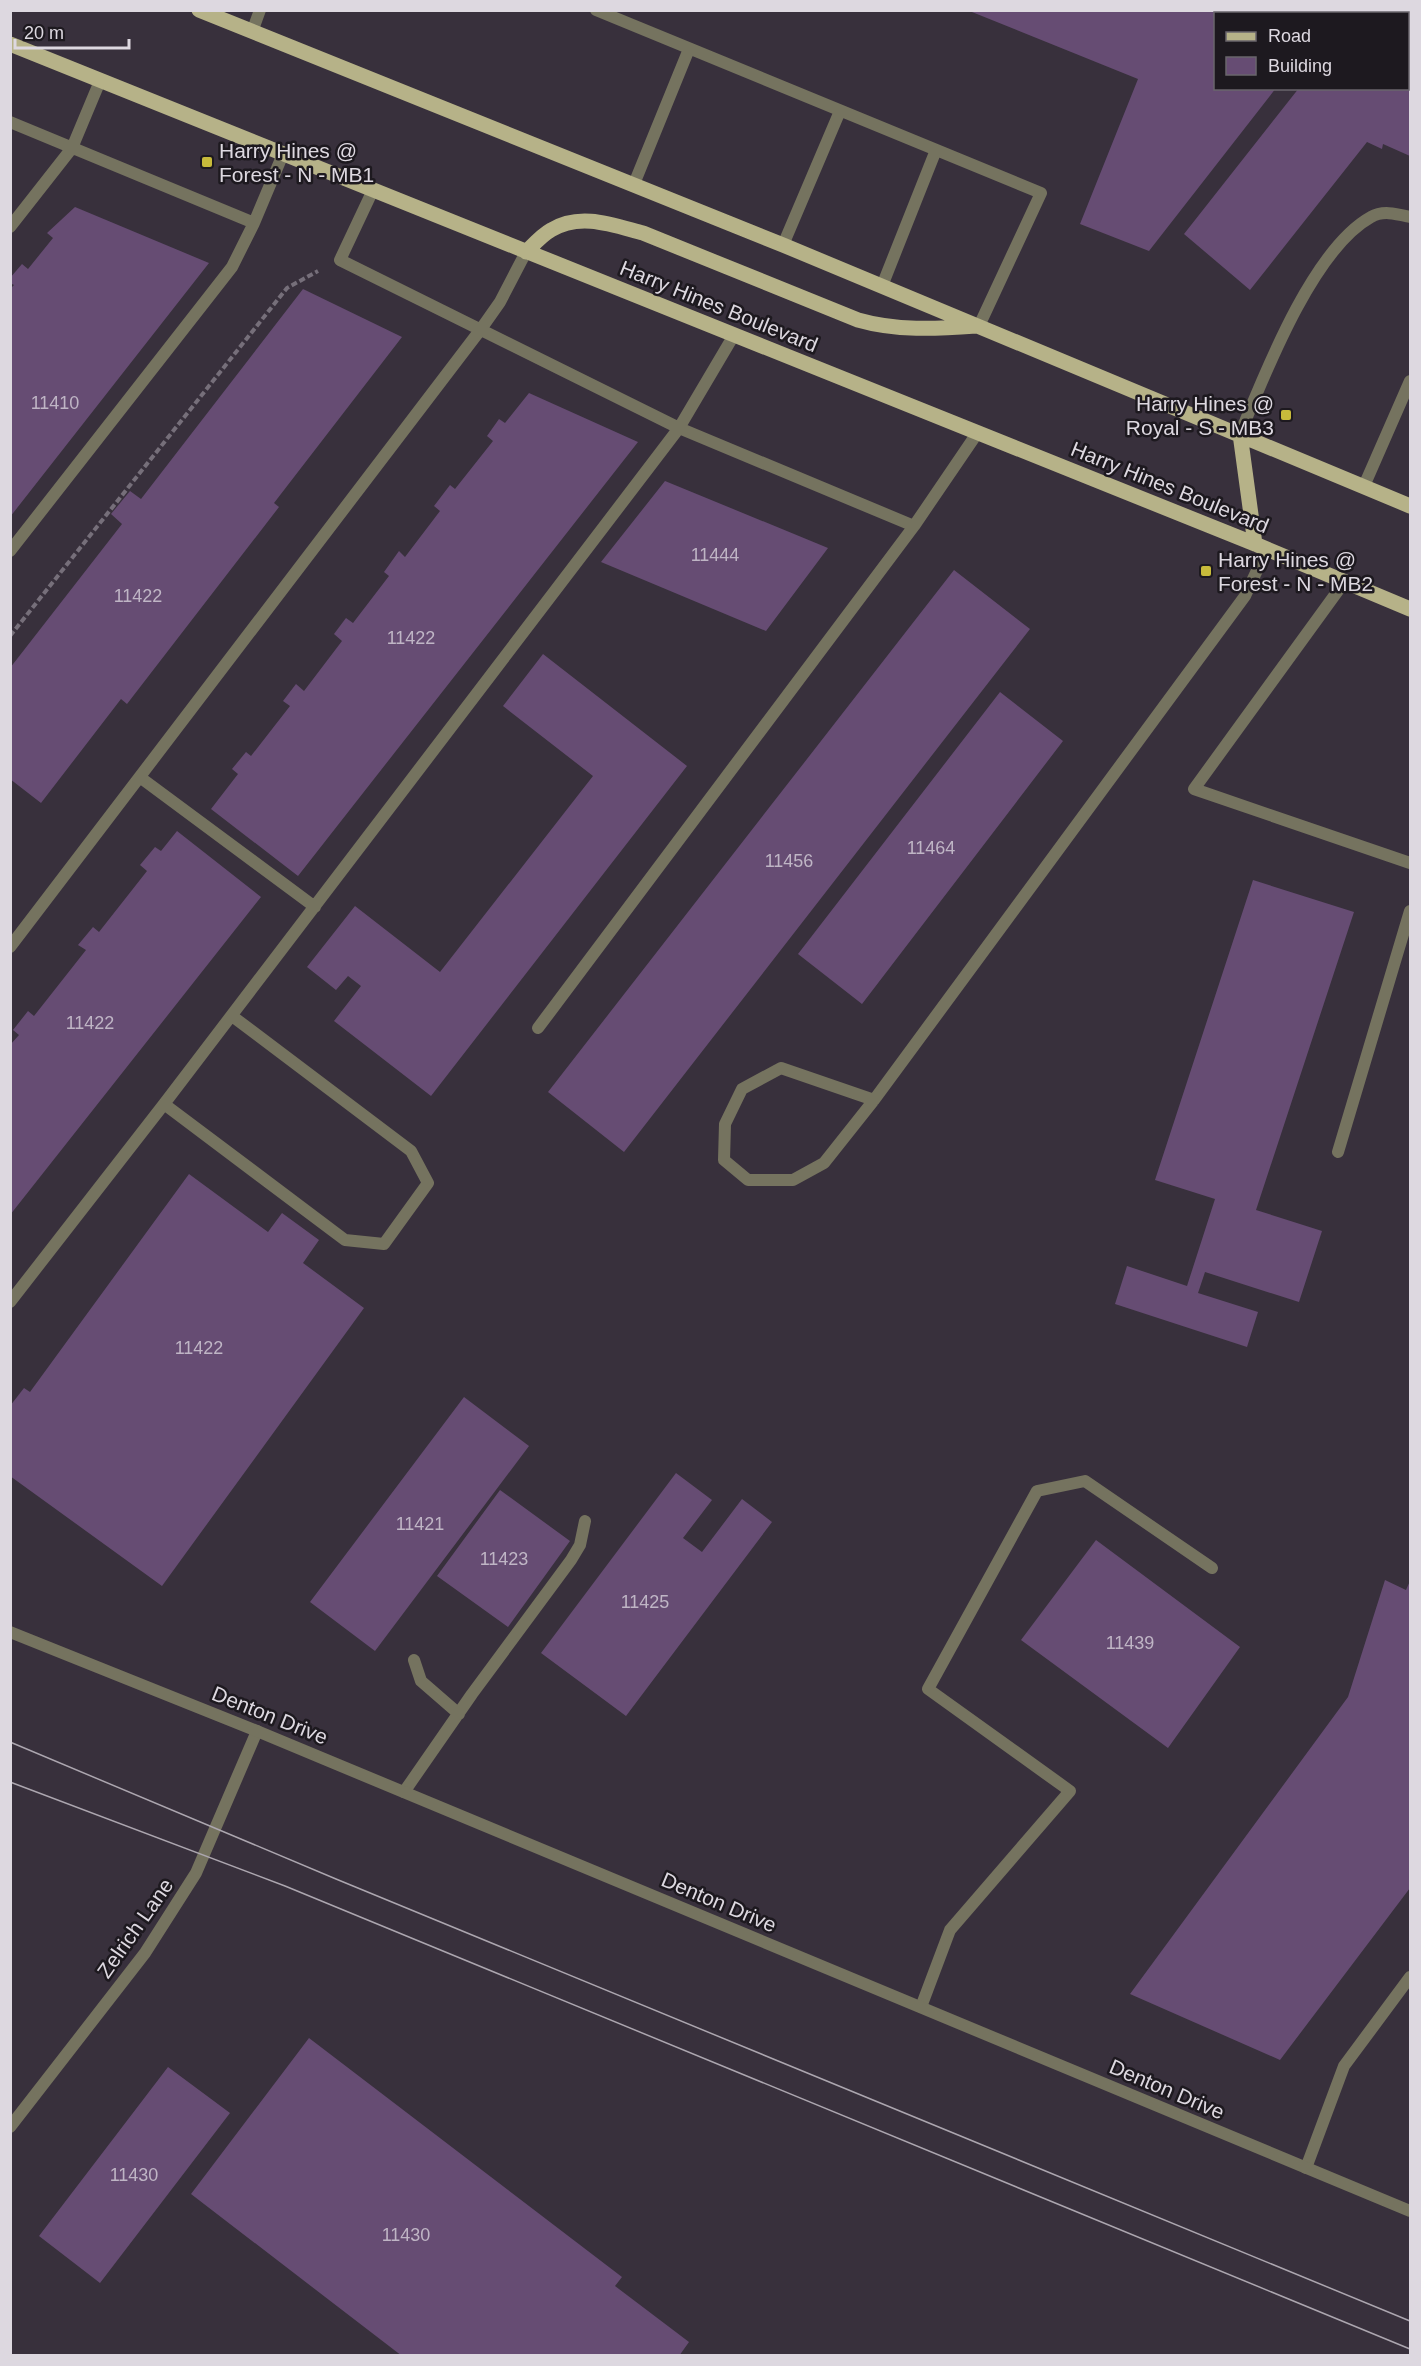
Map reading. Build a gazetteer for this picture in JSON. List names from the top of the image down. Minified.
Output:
{"streets":{"main road":["Harry Hines Boulevard"],"street":["Denton Drive","Zelrich Lane"]},"crossings":[["Denton Drive","Zelrich Lane"]],"places":{"transit":["Harry Hines @ Forest - N - MB1","Harry Hines @ Royal - S - MB3","Harry Hines @ Forest - N - MB2"]},"house_numbers":["11410","11444","11422","11422","11464","11456","11422","11422","11421","11423","11425","11439","11430","11430"],"legend":["Road","Building"],"scale_bar":"20 m"}
